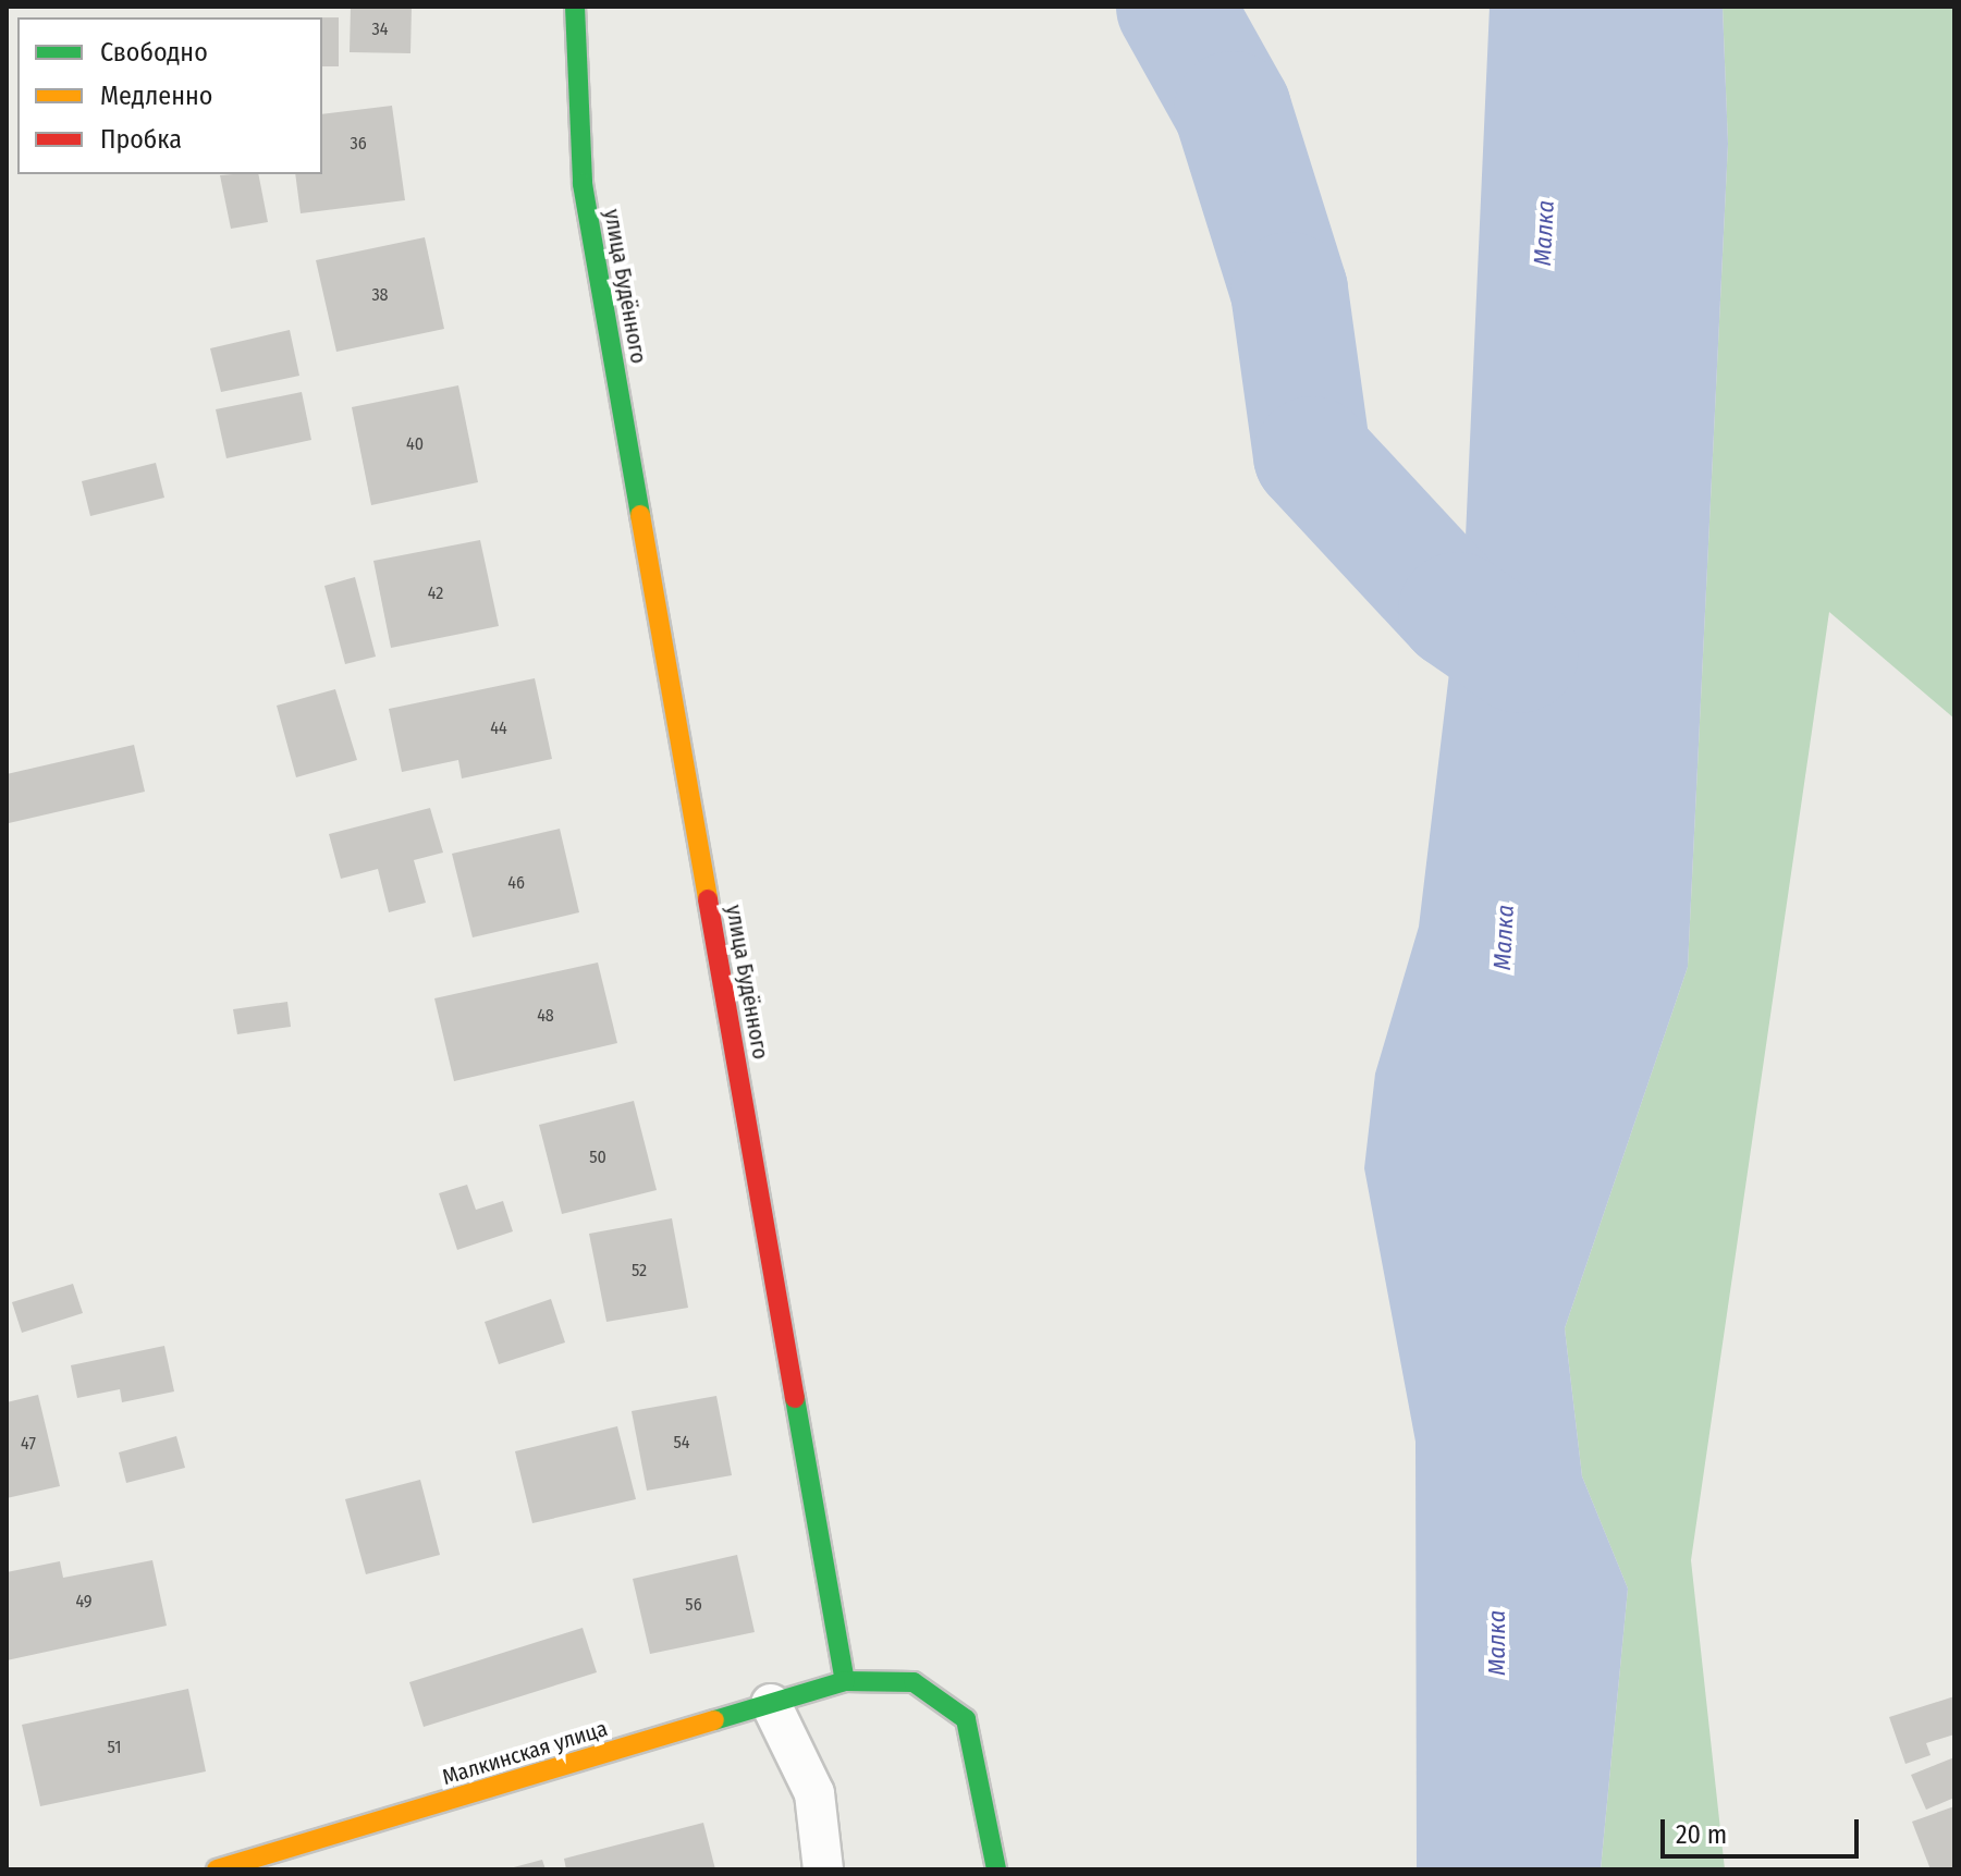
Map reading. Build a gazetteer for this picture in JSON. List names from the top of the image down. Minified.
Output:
{"streets":{"street":["улица Будённого","Малкинская улица"]},"crossings":[["улица Будённого","Малкинская улица"]],"water":["Малка"],"house_numbers":["34","36","38","40","42","44","46","48","50","52","54","47","49","56","51"],"legend":["Свободно","Медленно","Пробка"],"scale_bar":"20 m"}
